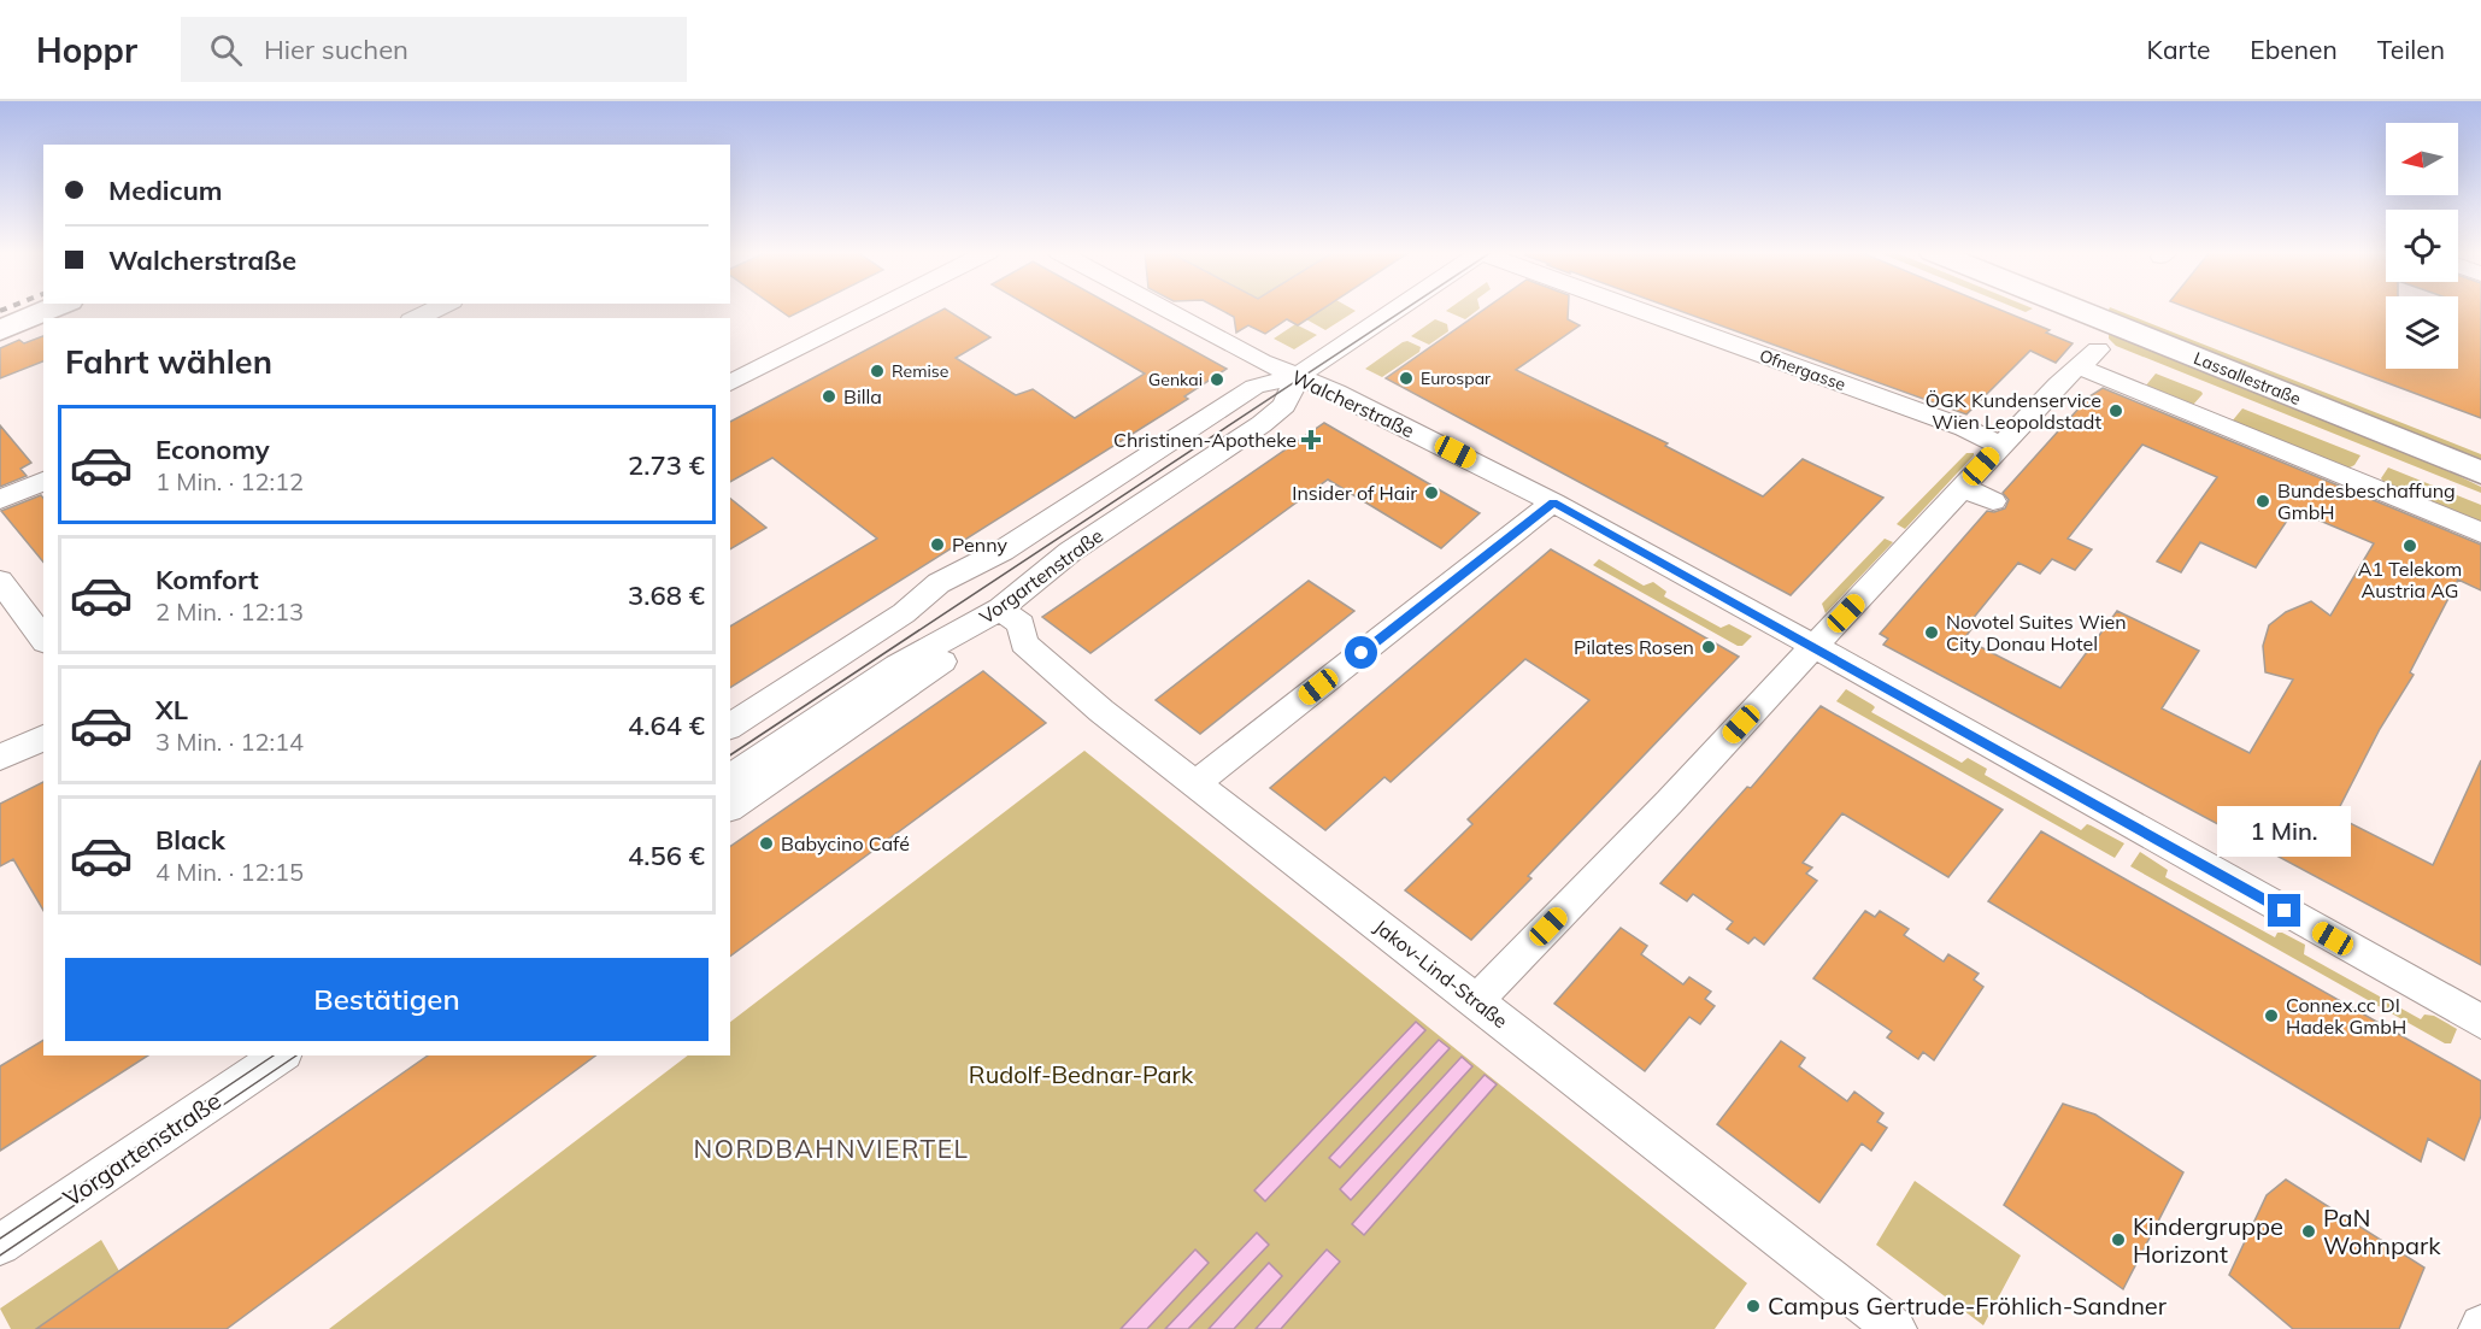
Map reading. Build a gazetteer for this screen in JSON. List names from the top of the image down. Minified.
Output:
{"streets":{"main road":["Lassallestraße"],"street":["Ofnergasse","Walcherstraße","Vorgartenstraße","Jakov-Lind-Straße"]},"crossings":[["Walcherstraße","Vorgartenstraße"],["Vorgartenstraße","Jakov-Lind-Straße"]],"districts":["NORDBAHNVIERTEL"],"parks":["Rudolf-Bednar-Park"],"places":{"other":["Remise","Eurospar","Genkai","Billa","ÖGK Kundenservice Wien Leopoldstadt","Insider of Hair","Bundesbeschaffung GmbH","Penny","A1 Telekom Austria AG","Novotel Suites Wien City Donau Hotel","Pilates Rosen","Babycino Café","Connex.cc DI Hadek GmbH","PaN Wohnpark","Kindergruppe Horizont","Campus Gertrude-Fröhlich-Sandner"],"health":["Christinen-Apotheke"]},"north":"left","page":{"header":"Hoppr","search":"Hier suchen","nav":["Karte","Ebenen","Teilen"],"banner":["Medicum","Walcherstraße"],"heading":"Fahrt wählen","list":[{"name":"Economy","note":"1 Min. · 12:12","value":"2.73 €"},{"name":"Komfort","note":"2 Min. · 12:13","value":"3.68 €"},{"name":"XL","note":"3 Min. · 12:14","value":"4.64 €"},{"name":"Black","note":"4 Min. · 12:15","value":"4.56 €"}],"bubble":"1 Min.","buttons":"Bestätigen"}}
